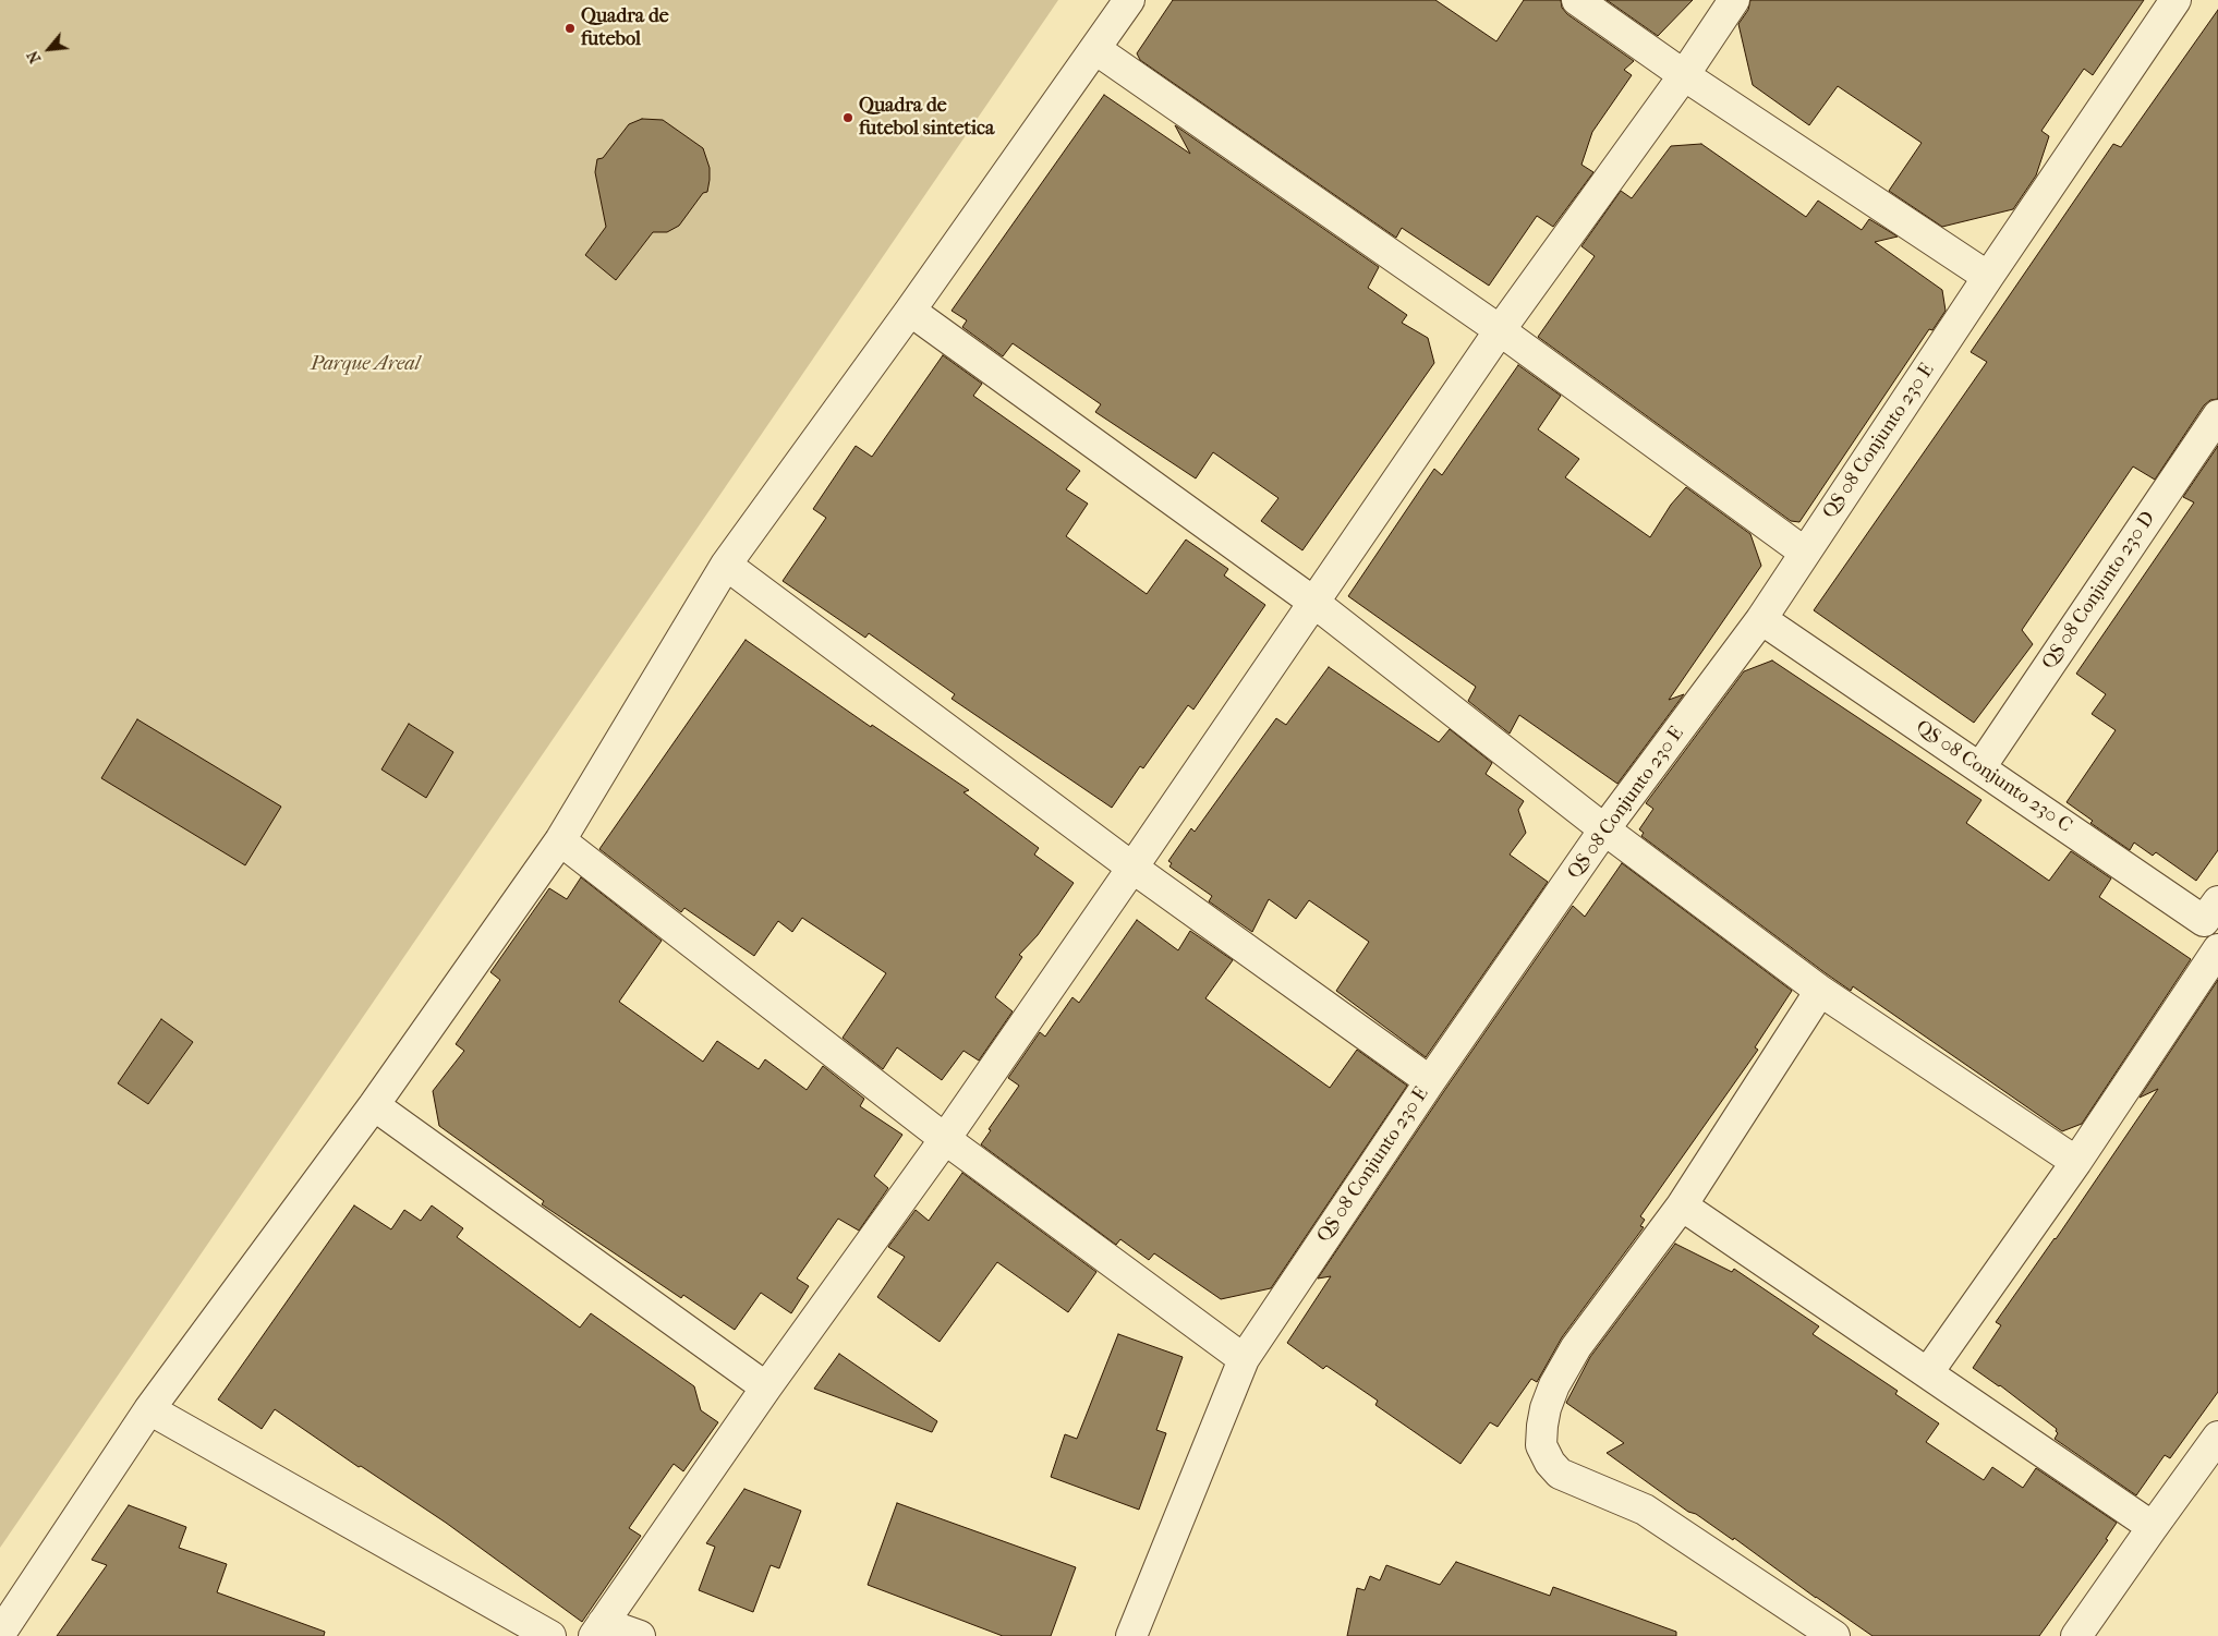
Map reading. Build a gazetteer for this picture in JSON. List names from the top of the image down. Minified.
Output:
{"streets":{"street":["QS 08 Conjunto 230 E","QS 08 Conjunto 230 D","QS 08 Conjunto 230 C"]},"crossings":[["QS 08 Conjunto 230 E","QS 08 Conjunto 230 C"],["QS 08 Conjunto 230 D","QS 08 Conjunto 230 C"]],"parks":["Parque Areal"],"places":["Quadra de futebol","Quadra de futebol sintetica"],"north":"bottom left"}
